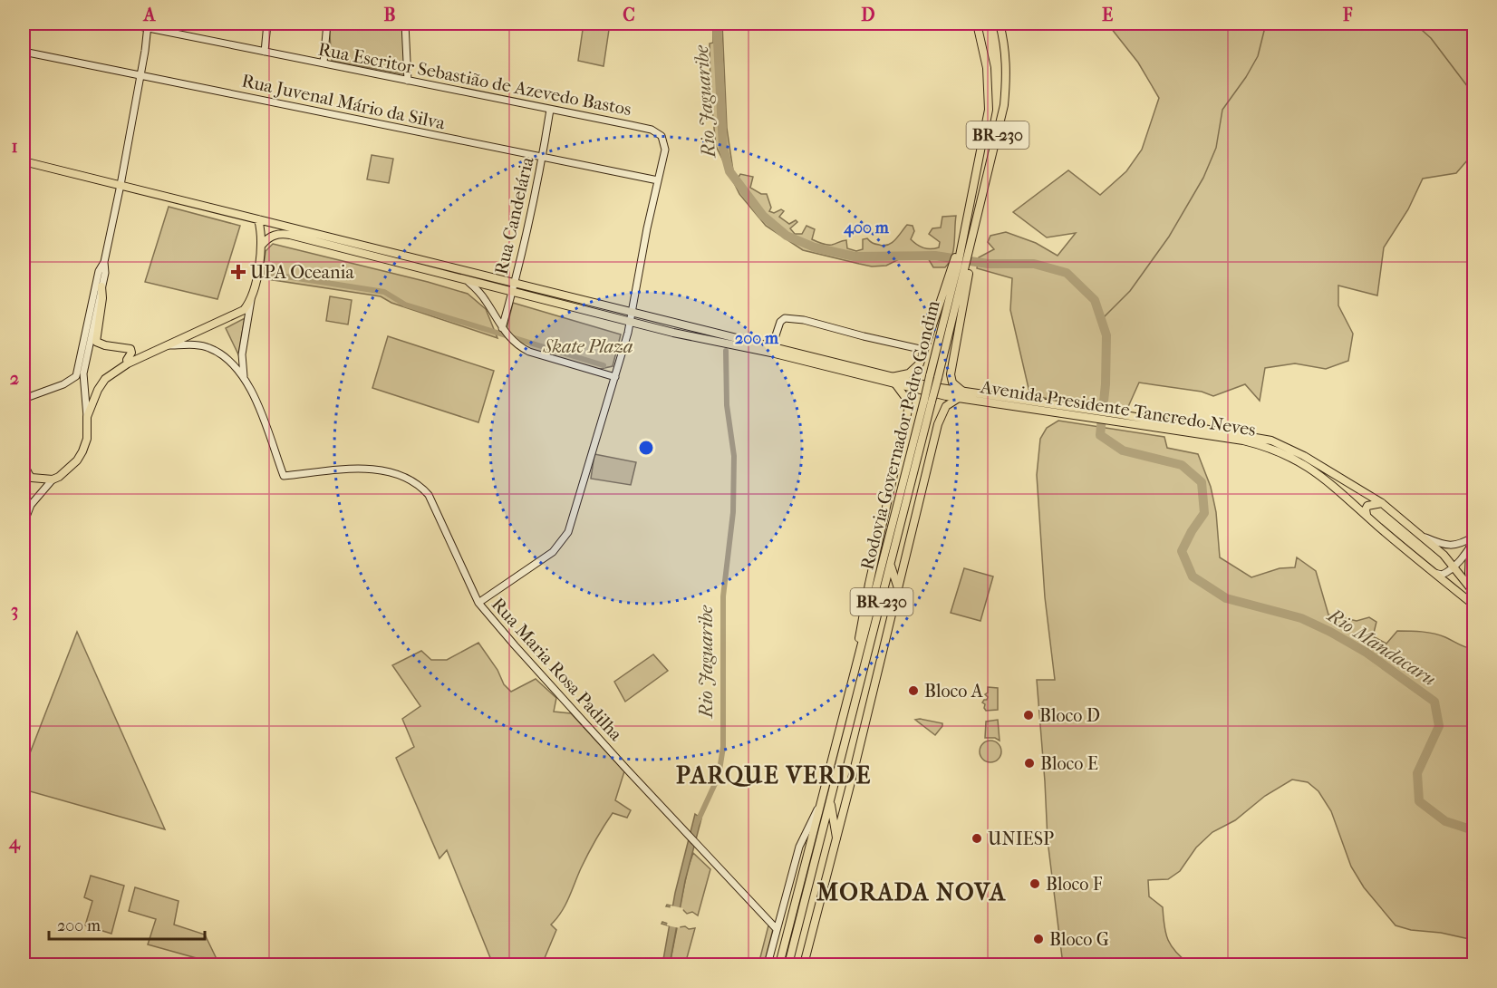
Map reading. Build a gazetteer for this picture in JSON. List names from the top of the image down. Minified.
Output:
{"streets":{"highway":["BR-230","Rodovia Governador Pedro Gondim"],"main road":["Rua Escritor Sebastião de Azevedo Bastos","Rua Juvenal Mário da Silva","Rua Candelária","Avenida Presidente Tancredo Neves","Rua Maria Rosa Padilha"]},"crossings":[["Rua Escritor Sebastião de Azevedo Bastos","Rua Juvenal Mário da Silva"],["Rua Escritor Sebastião de Azevedo Bastos","Rua Candelária"],["Rua Juvenal Mário da Silva","Rua Candelária"],["BR-230","Rodovia Governador Pedro Gondim"]],"districts":["PARQUE VERDE","MORADA NOVA"],"water":["Rio Jaguaribe","Rio Mandacaru"],"parks":["Skate Plaza"],"places":{"health":["UPA Oceania"],"other":["Bloco A","Bloco D","Bloco E","UNIESP","Bloco F","Bloco G"]},"scale_bar":"200 m","grid":{"columns":["A","B","C","D","E","F"],"rows":["1","2","3","4"]},"rings":["400 m","200 m"]}
